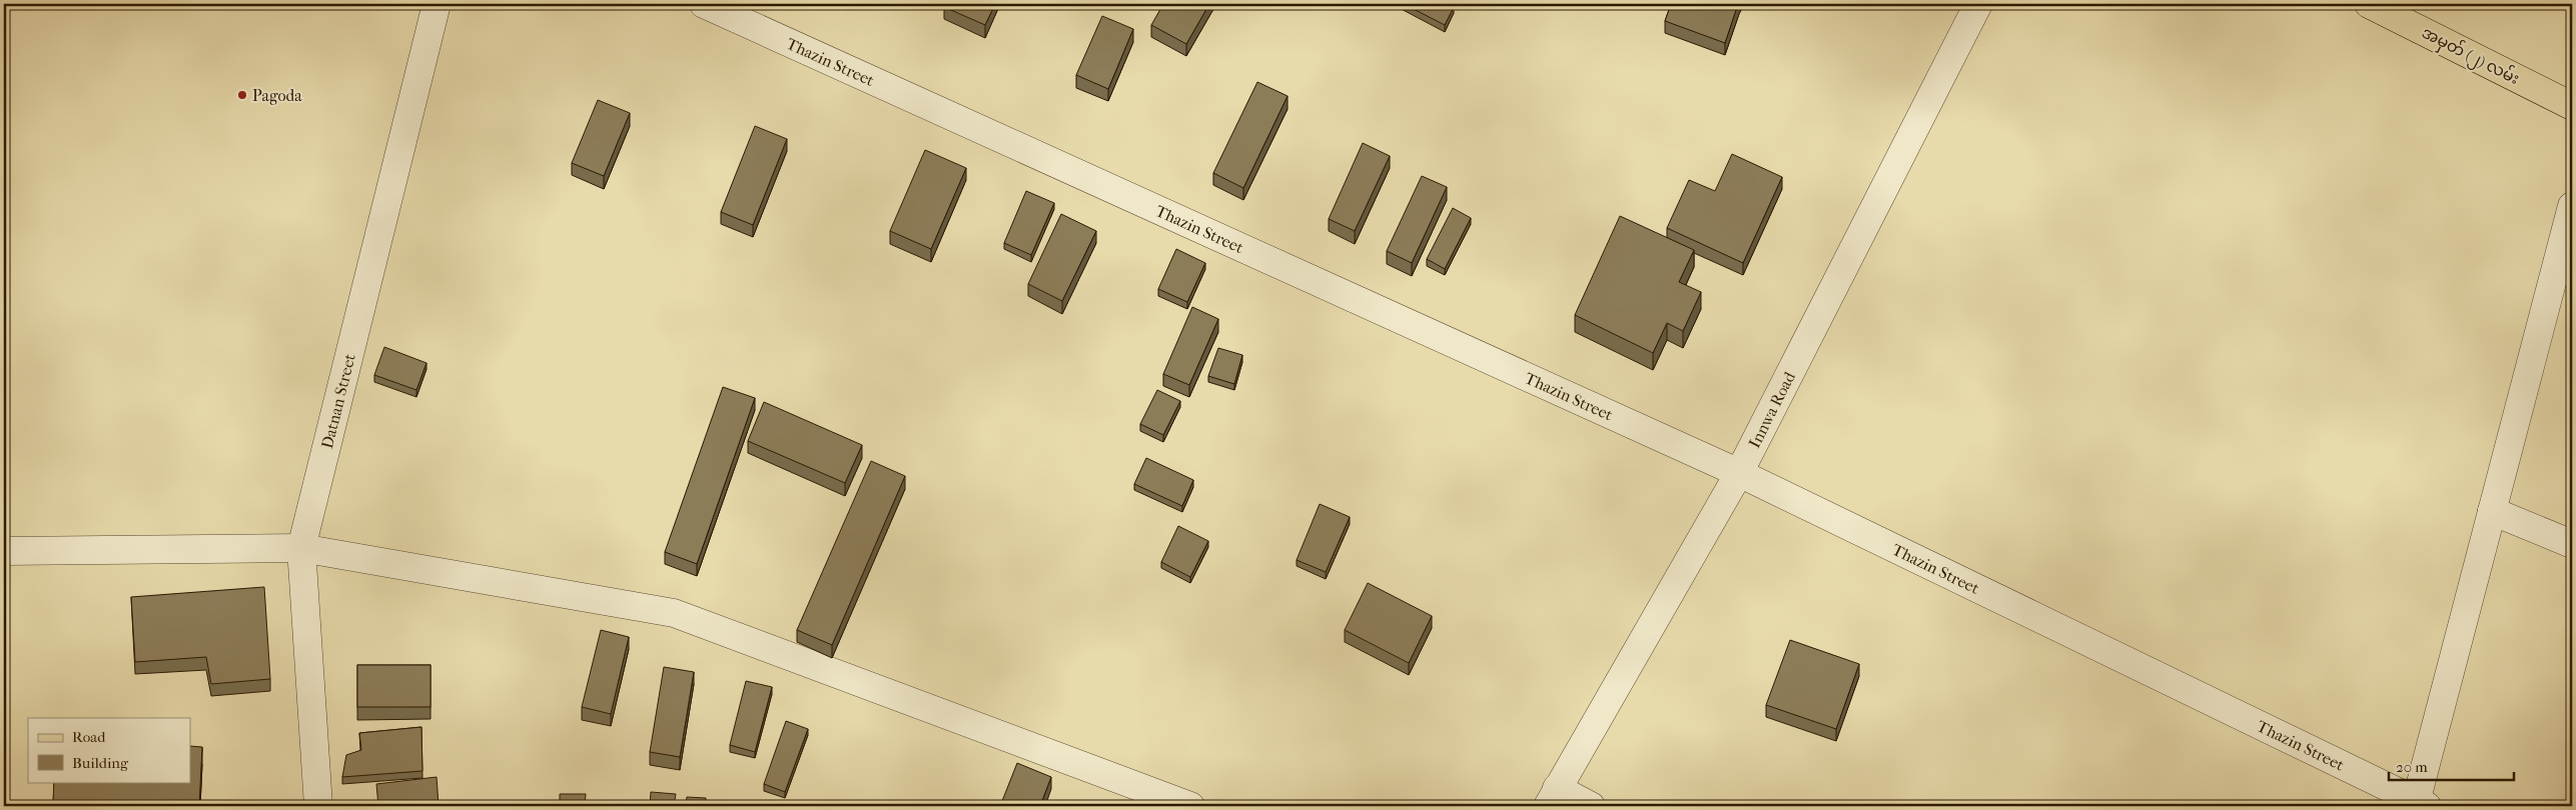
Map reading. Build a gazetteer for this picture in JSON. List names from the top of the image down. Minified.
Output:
{"streets":{"main road":["အမှတ် (၂) လမ်း"],"street":["Thazin Street","Datnan Street","Innwa Road"]},"crossings":[["Thazin Street","Innwa Road"]],"places":["Pagoda"],"legend":["Road","Building"],"scale_bar":"20 m"}
